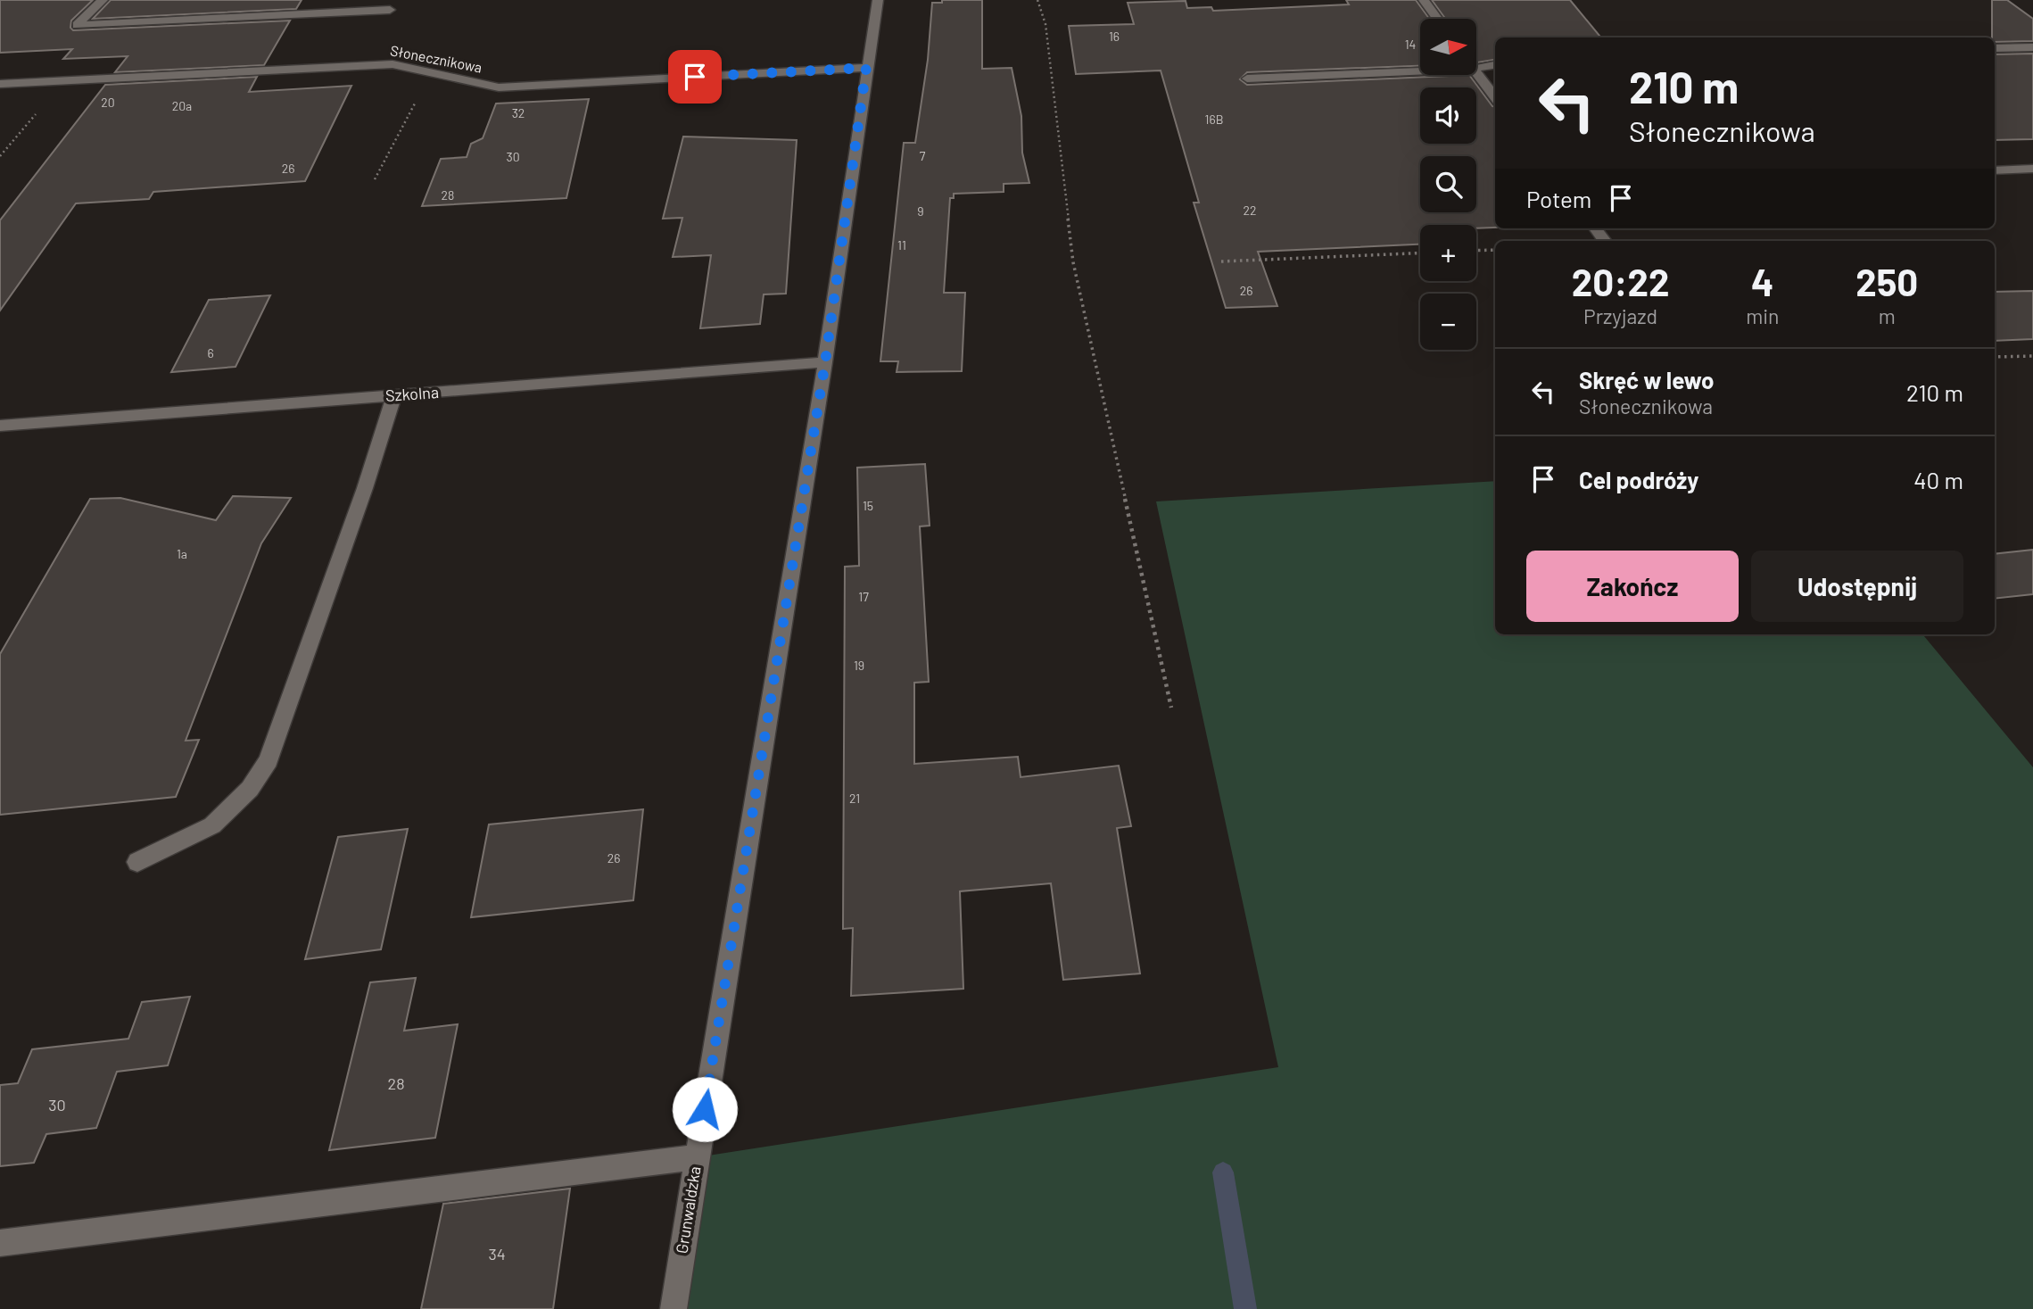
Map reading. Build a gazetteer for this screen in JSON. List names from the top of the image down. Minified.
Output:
{"streets":{"street":["Słonecznikowa","Szkolna","Grunwaldzka"]},"crossings":[["Słonecznikowa","Grunwaldzka"],["Szkolna","Grunwaldzka"]],"house_numbers":["16","14","20","20a","32","16B","7","30","26","28","22","9","11","26","6","15","1a","17","19","21","26","28","30","34"],"north":"right","page":{"map_buttons":["+","−"],"turn":["210 m","Słonecznikowa"],"then":"Potem","eta":["20:22","Przyjazd","4","min","250","m"],"list":[{"name":"Skręć w lewo","note":"Słonecznikowa","value":"210 m"},{"name":"Cel podróży","value":"40 m"}],"buttons":["Zakończ","Udostępnij"]}}
